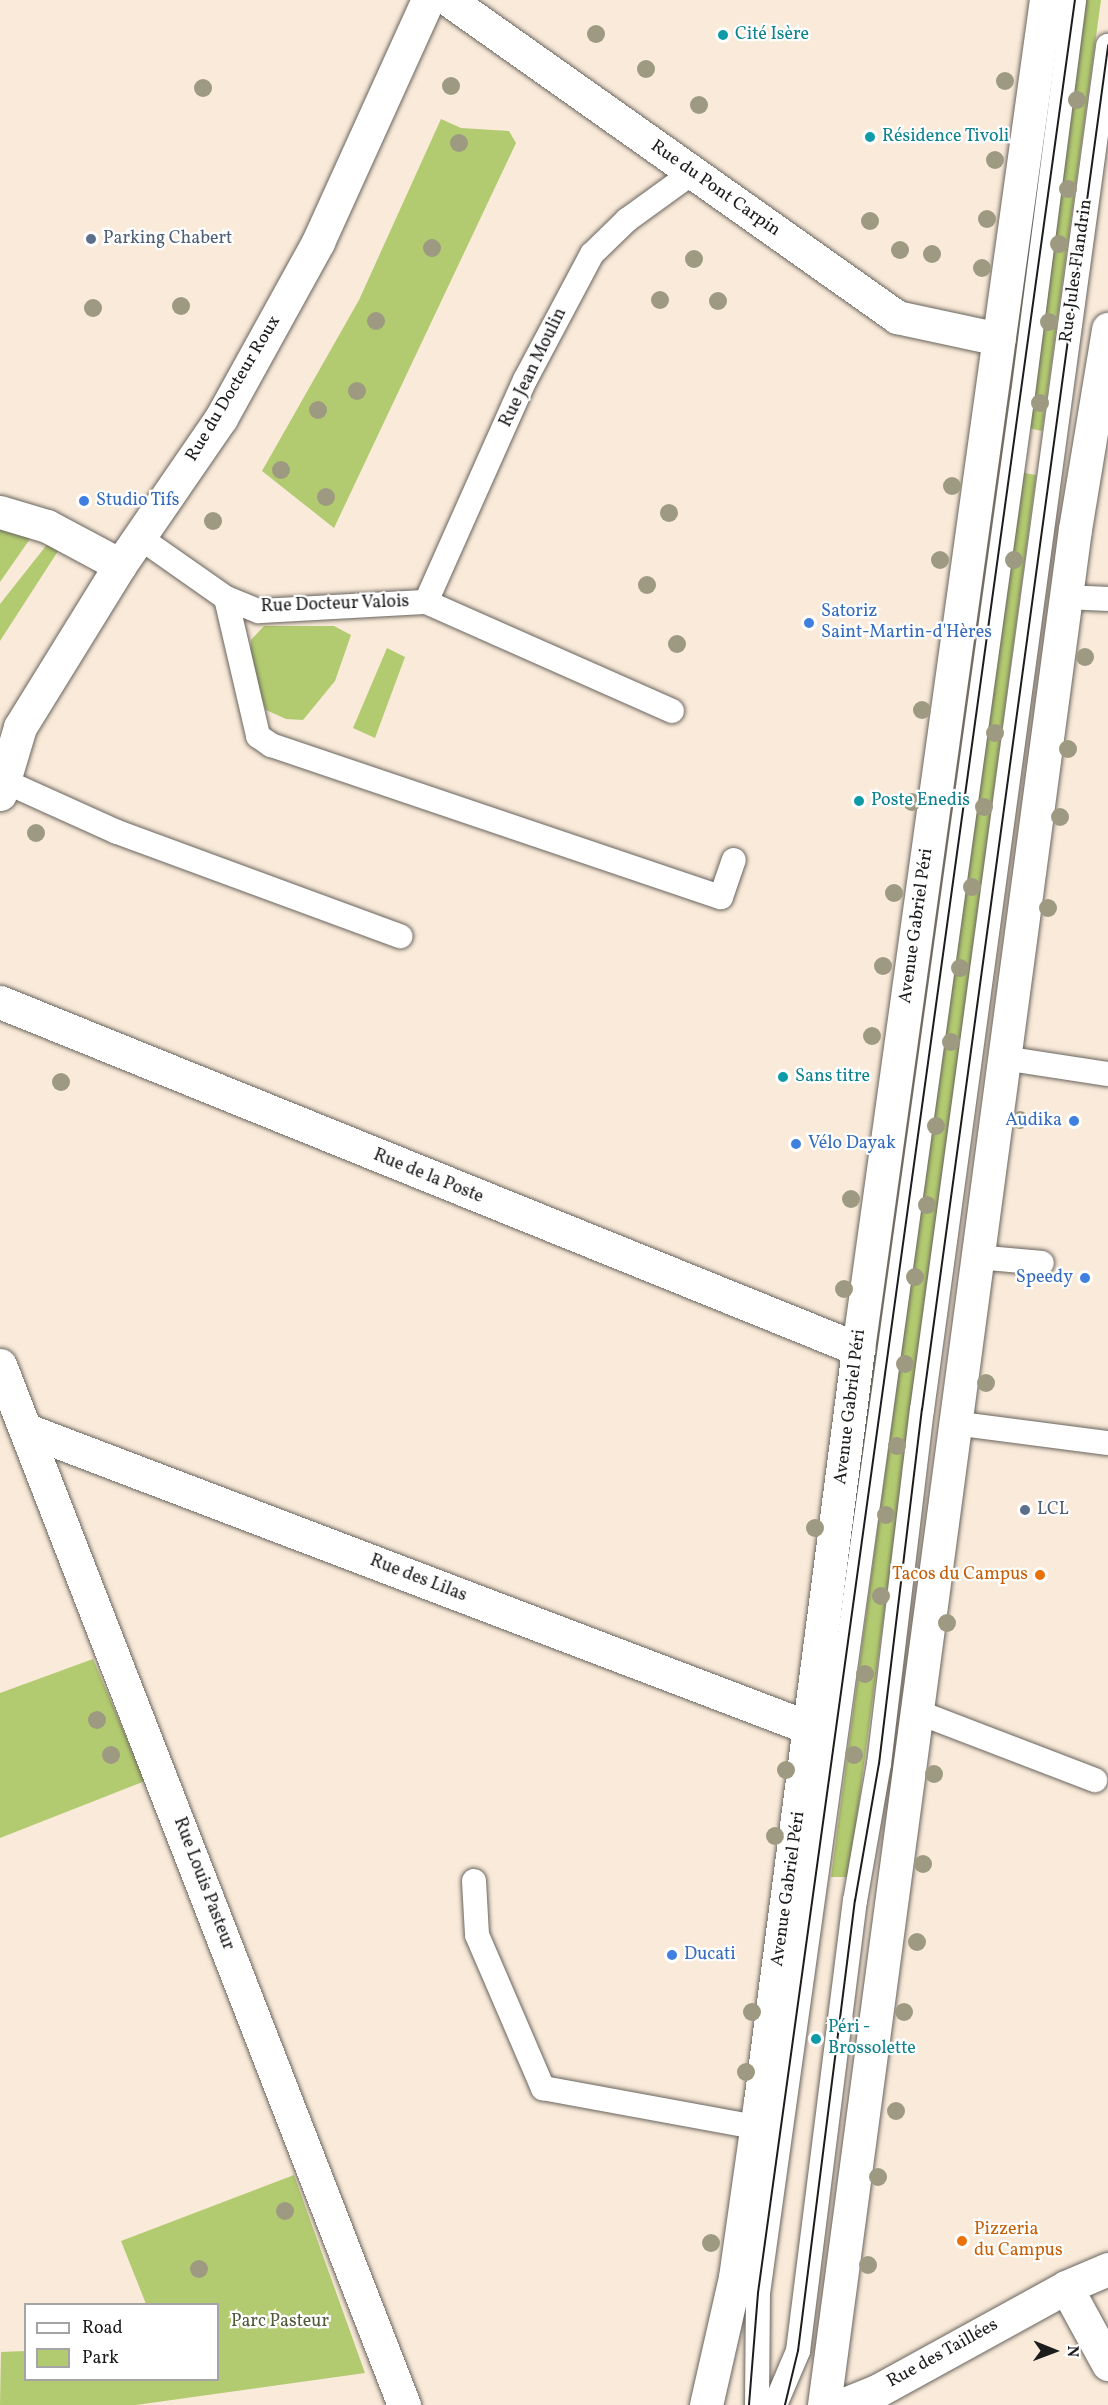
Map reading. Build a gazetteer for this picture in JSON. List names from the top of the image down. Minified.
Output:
{"streets":{"street":["Rue du Pont Carpin","Rue du Docteur Roux","Avenue Gabriel Péri","Rue de la Poste","Rue des Lilas","Rue Louis Pasteur","Rue des Taillées"],"lane":["Rue Jules Flandrin","Rue Jean Moulin","Rue Docteur Valois"]},"crossings":[["Rue du Pont Carpin","Rue Jean Moulin"],["Rue du Pont Carpin","Avenue Gabriel Péri"],["Rue Jules Flandrin","Avenue Gabriel Péri"],["Rue Jean Moulin","Rue Docteur Valois"],["Rue du Docteur Roux","Rue Docteur Valois"],["Avenue Gabriel Péri","Rue de la Poste"],["Avenue Gabriel Péri","Rue des Lilas"],["Rue des Lilas","Rue Louis Pasteur"]],"parks":["Parc Pasteur"],"places":["Cité Isère","Résidence Tivoli","Parking Chabert","Studio Tifs","Satoriz Saint-Martin-d'Hères","Poste Enedis","Sans titre","Audika","Vélo Dayak","Speedy","LCL","Tacos du Campus","Ducati","Péri - Brossolette","Pizzeria du Campus"],"legend":["Road","Park"],"north":"right"}
